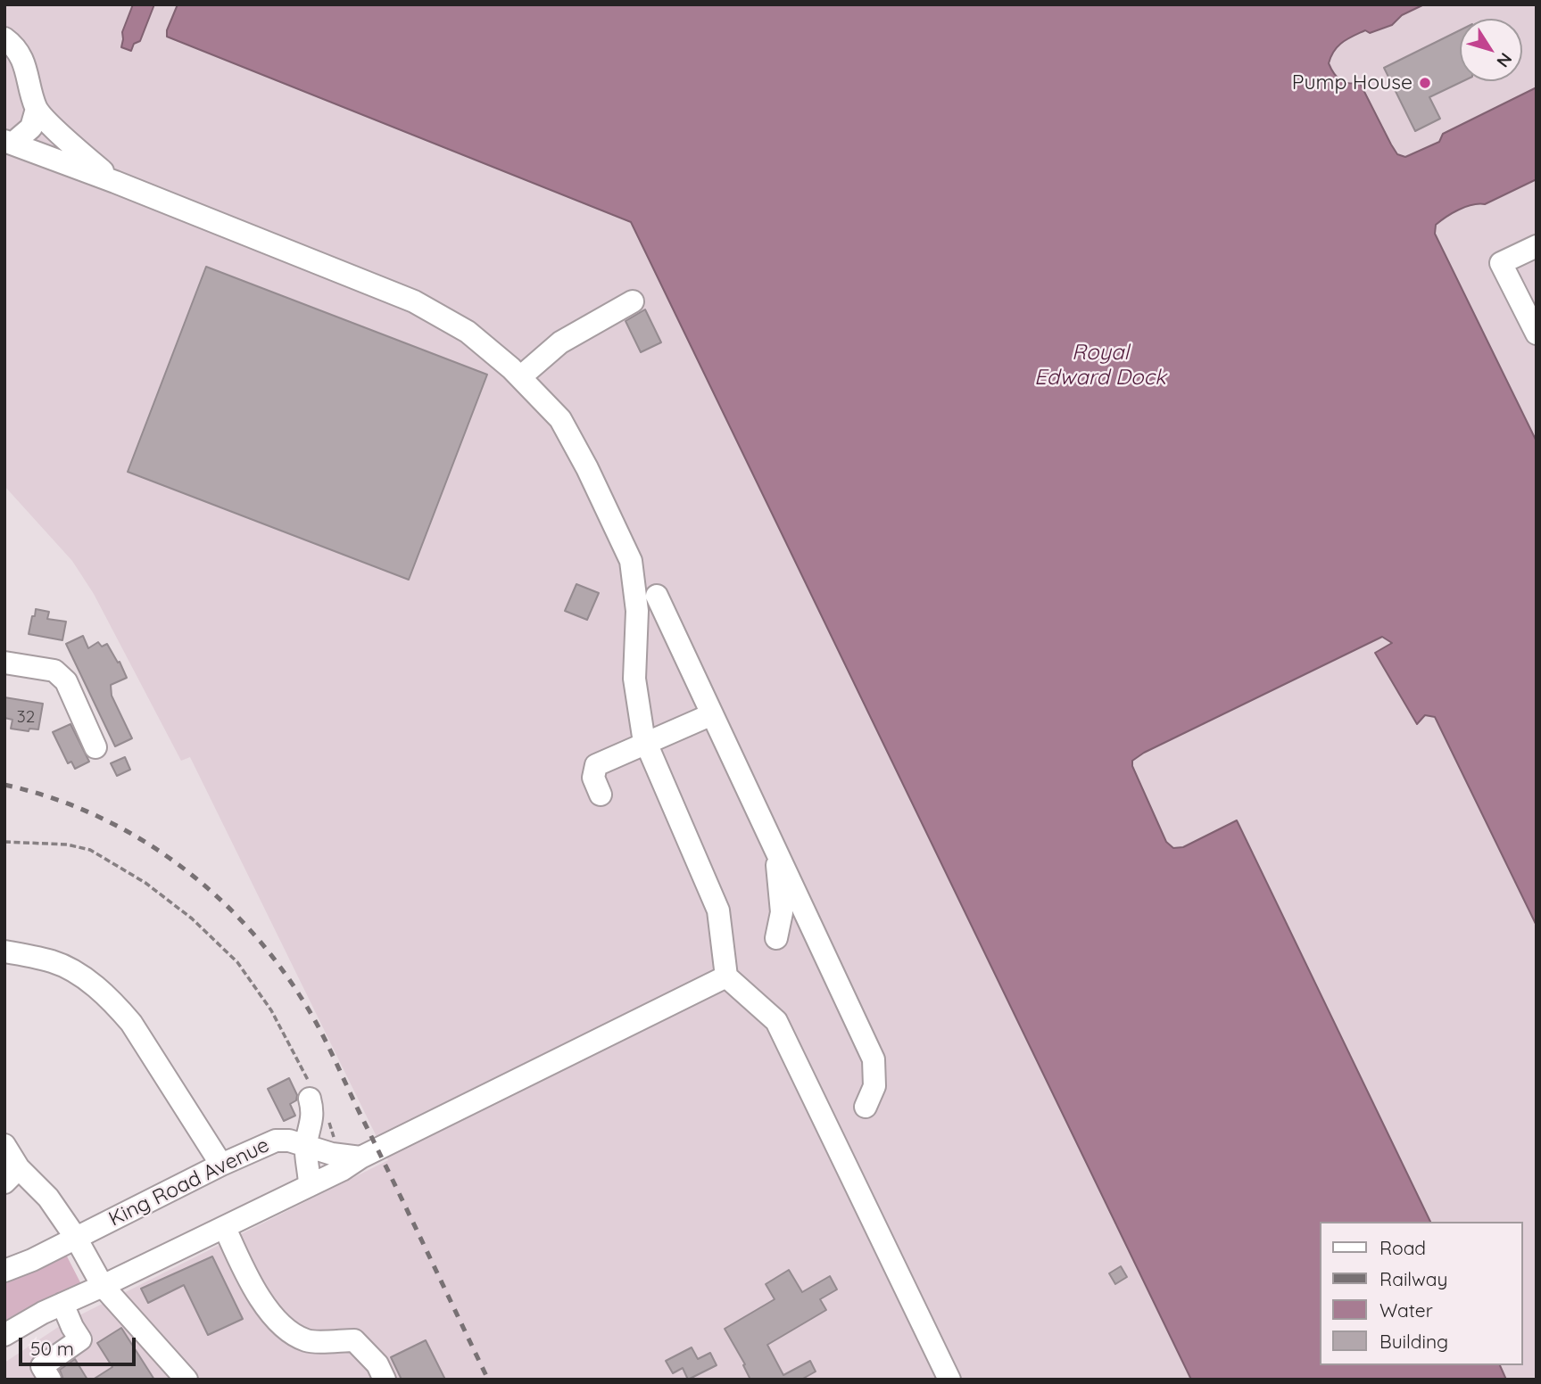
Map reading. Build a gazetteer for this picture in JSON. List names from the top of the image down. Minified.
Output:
{"streets":{"street":["King Road Avenue"]},"water":["Royal Edward Dock"],"places":["Pump House"],"house_numbers":["32"],"legend":["Road","Railway","Water","Building"],"scale_bar":"50 m","north":"bottom right"}
